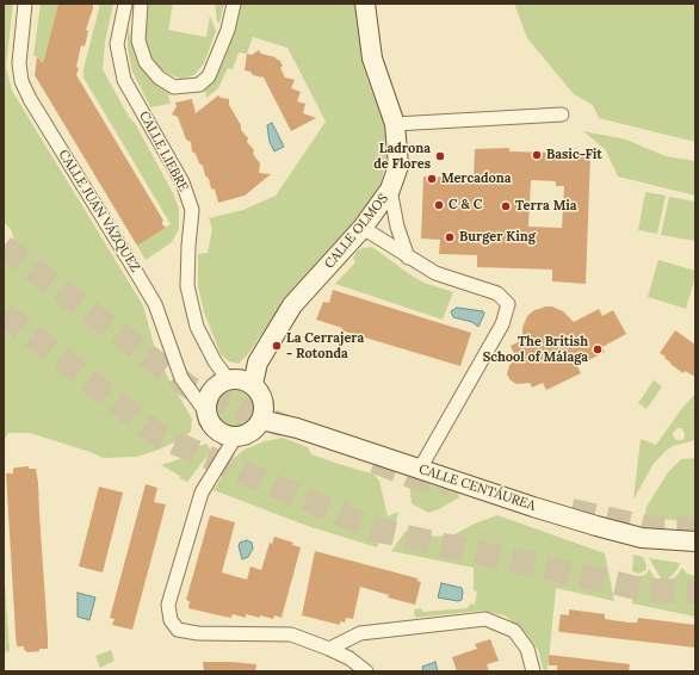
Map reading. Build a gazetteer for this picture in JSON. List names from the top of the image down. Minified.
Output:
{"streets":{"street":["CALLE LIEBRE","CALLE JUAN VÁZQUEZ","CALLE OLMOS","CALLE CENTÁUREA"]},"crossings":[["CALLE LIEBRE","CALLE JUAN VÁZQUEZ"],["CALLE LIEBRE","CALLE OLMOS"],["CALLE LIEBRE","CALLE CENTÁUREA"],["CALLE JUAN VÁZQUEZ","CALLE OLMOS"],["CALLE JUAN VÁZQUEZ","CALLE CENTÁUREA"],["CALLE OLMOS","CALLE CENTÁUREA"]],"places":["Basic-Fit","Ladrona de Flores","Mercadona","C & C","Terra Mia","Burger King","La Cerrajera - Rotonda","The British School of Málaga"]}
